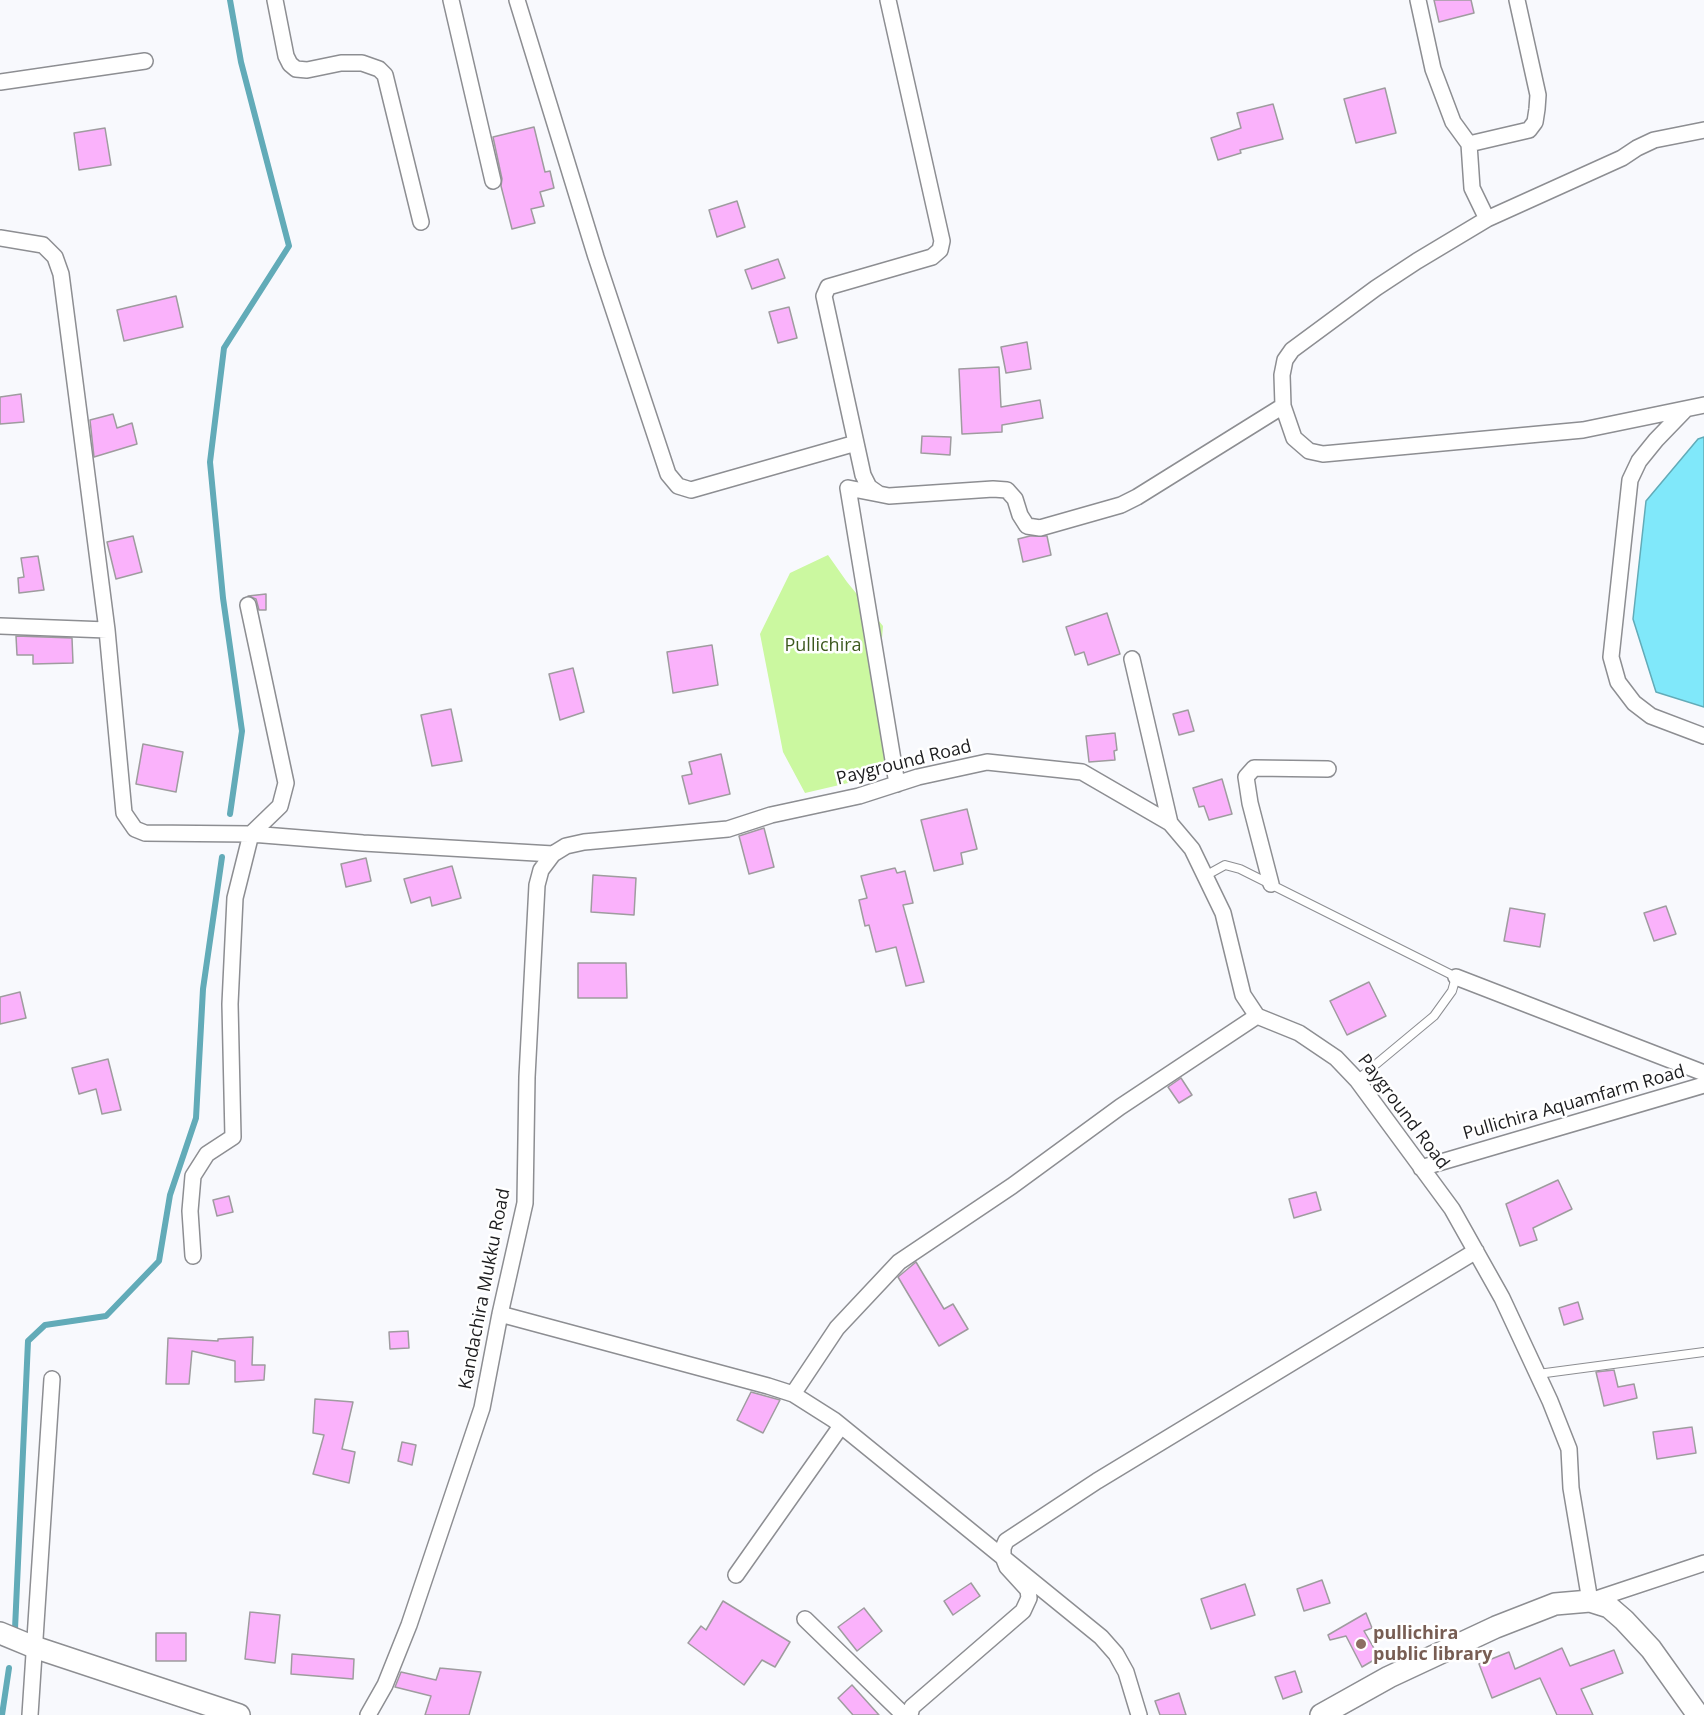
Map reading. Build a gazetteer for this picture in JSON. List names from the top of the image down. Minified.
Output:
{"streets":{"street":["Payground Road","Pullichira Aquamfarm Road","Kandachira Mukku Road"]},"crossings":[["Payground Road","Pullichira Aquamfarm Road"],["Payground Road","Kandachira Mukku Road"]],"parks":["Pullichira"],"places":["pullichira public library"]}
